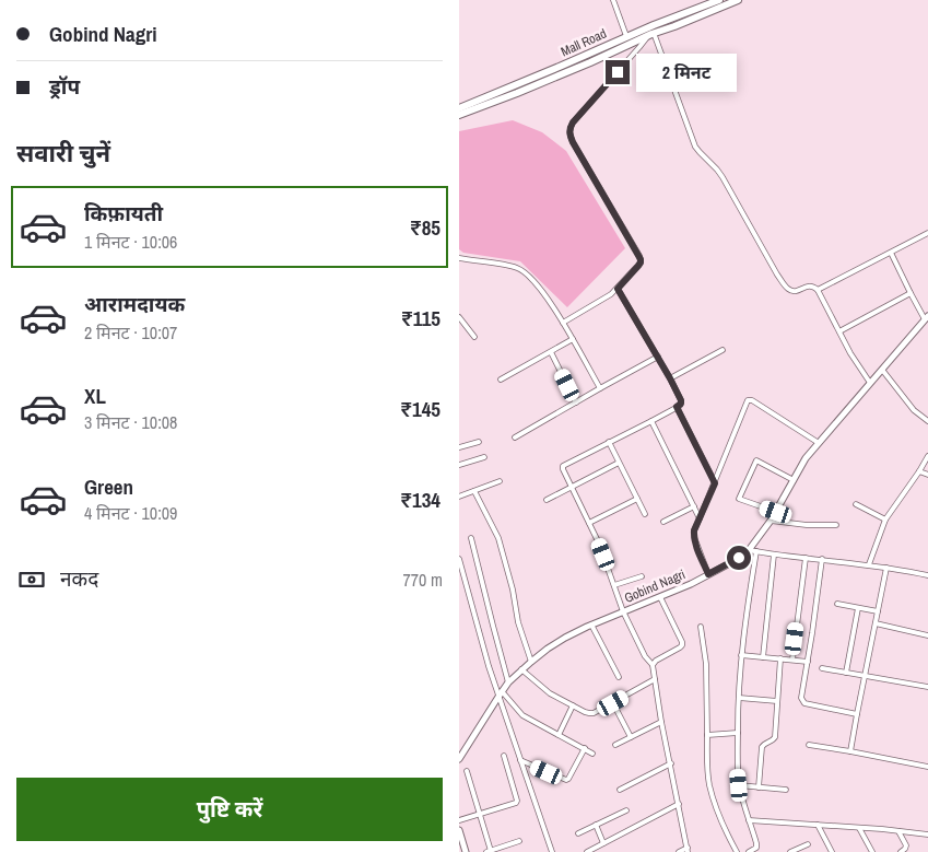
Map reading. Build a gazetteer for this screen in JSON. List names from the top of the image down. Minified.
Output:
{"streets":{"highway":["Mall Road"],"street":["Gobind Nagri"]},"page":{"banner":["Gobind Nagri","ड्रॉप"],"bubble":"2 मिनट","heading":"सवारी चुनें","list":[{"name":"किफ़ायती","note":"1 मिनट · 10:06","value":"₹85"},{"name":"आरामदायक","note":"2 मिनट · 10:07","value":"₹115"},{"name":"XL","note":"3 मिनट · 10:08","value":"₹145"},{"name":"Green","note":"4 मिनट · 10:09","value":"₹134"}],"pay":["नकद","770 m"],"buttons":"पुष्टि करें"}}
